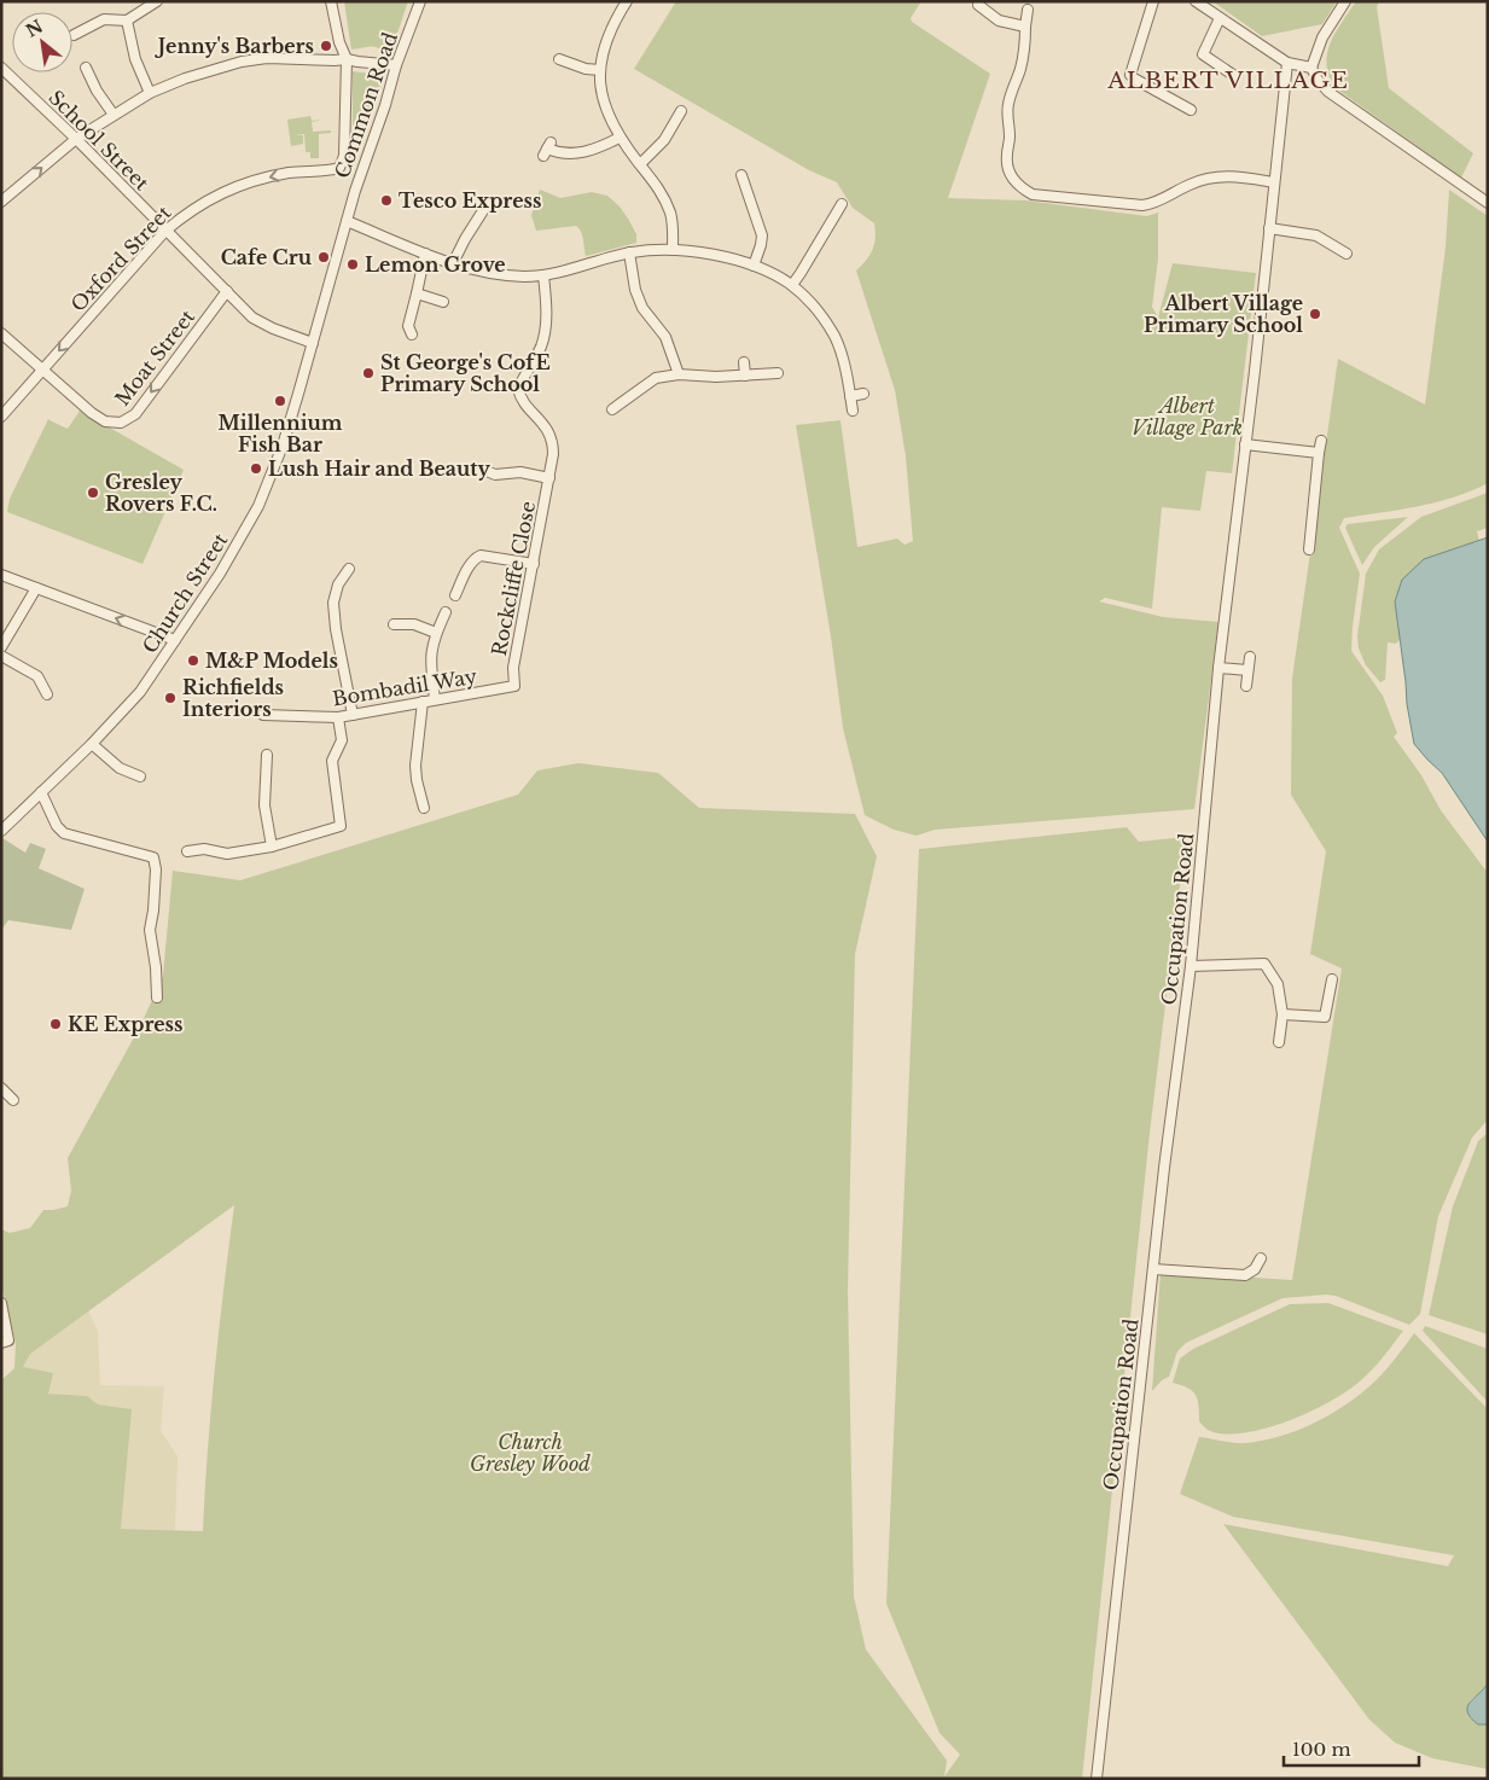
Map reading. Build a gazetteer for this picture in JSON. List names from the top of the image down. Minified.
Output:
{"streets":{"street":["Common Road","School Street","Oxford Street","Moat Street","Rockcliffe Close","Church Street","Bombadil Way","Occupation Road"]},"crossings":[["Common Road","Church Street"],["School Street","Oxford Street"],["School Street","Moat Street"],["School Street","Church Street"],["Oxford Street","Moat Street"],["Rockcliffe Close","Bombadil Way"]],"one_way":["Oxford Street"],"districts":["ALBERT VILLAGE"],"parks":["Albert Village Park","Church Gresley Wood"],"places":["Jenny's Barbers","Tesco Express","Cafe Cru","Lemon Grove","Albert Village Primary School","St George's CofE Primary School","Millennium Fish Bar","Lush Hair and Beauty","Gresley Rovers F.C.","M&P Models","Richfields Interiors","KE Express"],"scale_bar":"100 m","north":"top left"}
